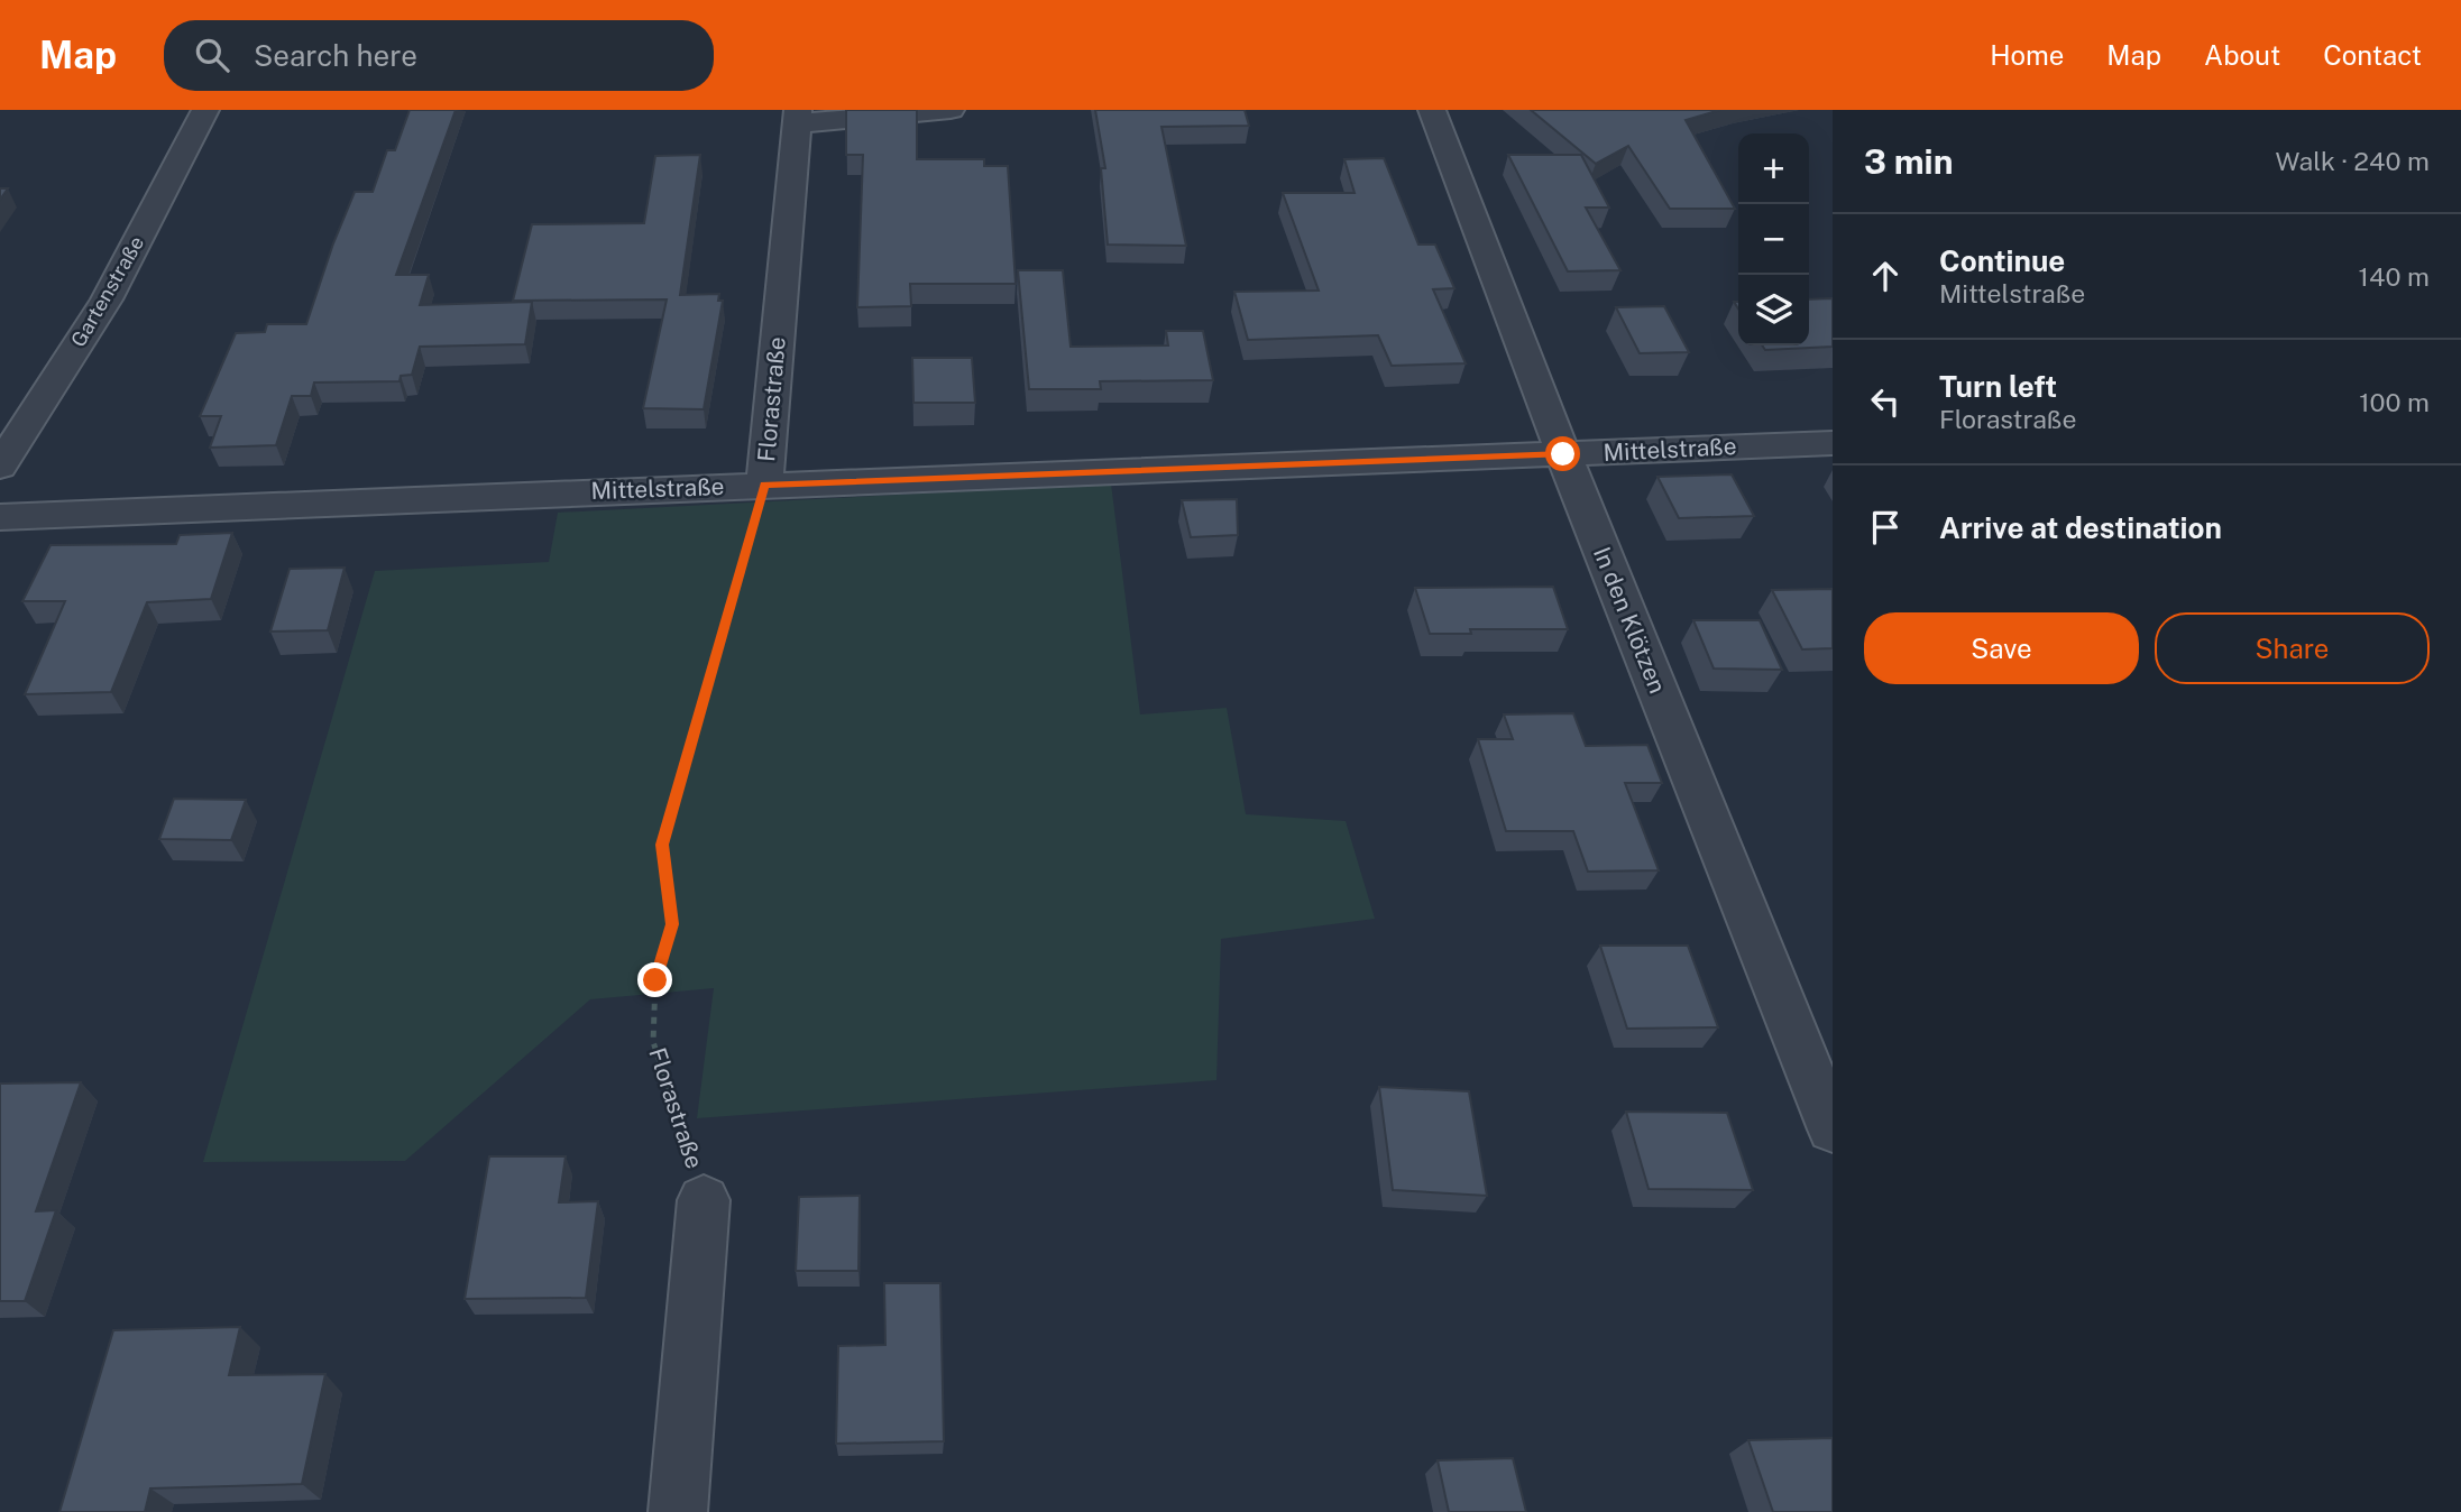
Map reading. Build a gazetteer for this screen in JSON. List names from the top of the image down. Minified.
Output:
{"streets":{"street":["Gartenstraße","Florastraße","Mittelstraße","In den Klötzen"]},"crossings":[["Florastraße","Mittelstraße"],["Mittelstraße","In den Klötzen"]],"page":{"header":"Map","search":"Search here","nav":["Home","Map","About","Contact"],"heading":["3 min","Walk · 240 m"],"map_buttons":["+","−"],"list":[["Continue","Mittelstraße","140 m"],["Turn left","Florastraße","100 m"],"Arrive at destination"],"buttons":["Save","Share"]}}
